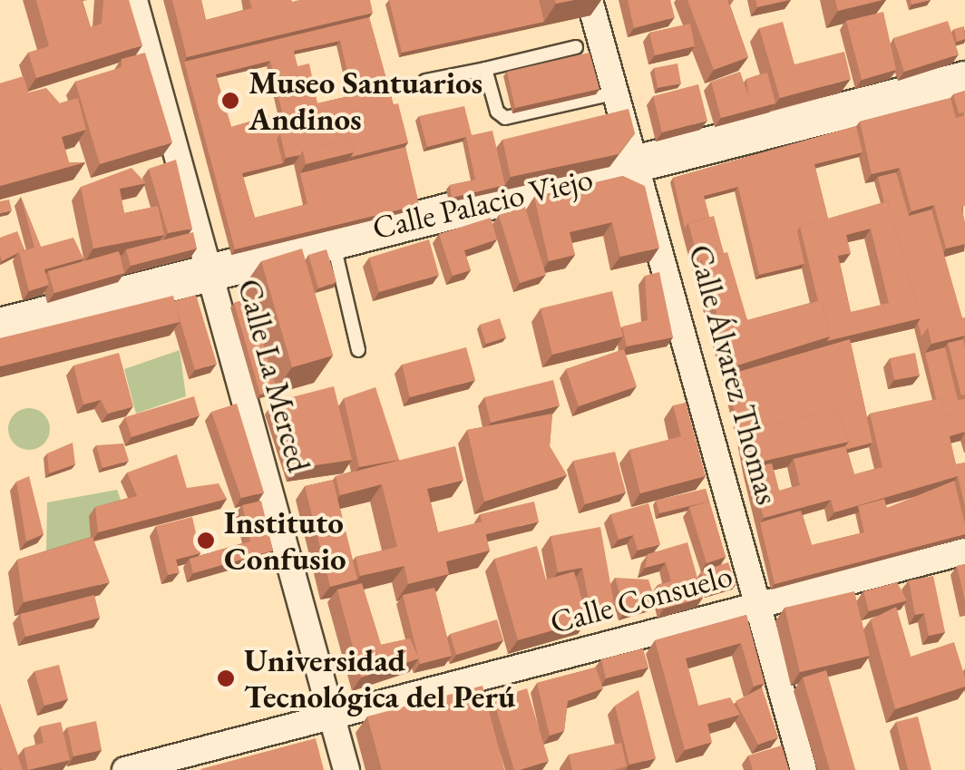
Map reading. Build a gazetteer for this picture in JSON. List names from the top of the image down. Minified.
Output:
{"streets":{"street":["Calle Palacio Viejo","Calle Álvarez Thomas","Calle La Merced","Calle Consuelo"]},"crossings":[["Calle Palacio Viejo","Calle Álvarez Thomas"],["Calle Palacio Viejo","Calle La Merced"],["Calle Álvarez Thomas","Calle Consuelo"],["Calle La Merced","Calle Consuelo"]],"places":["Museo Santuarios Andinos","Instituto Confusio","Universidad Tecnológica del Perú"]}
